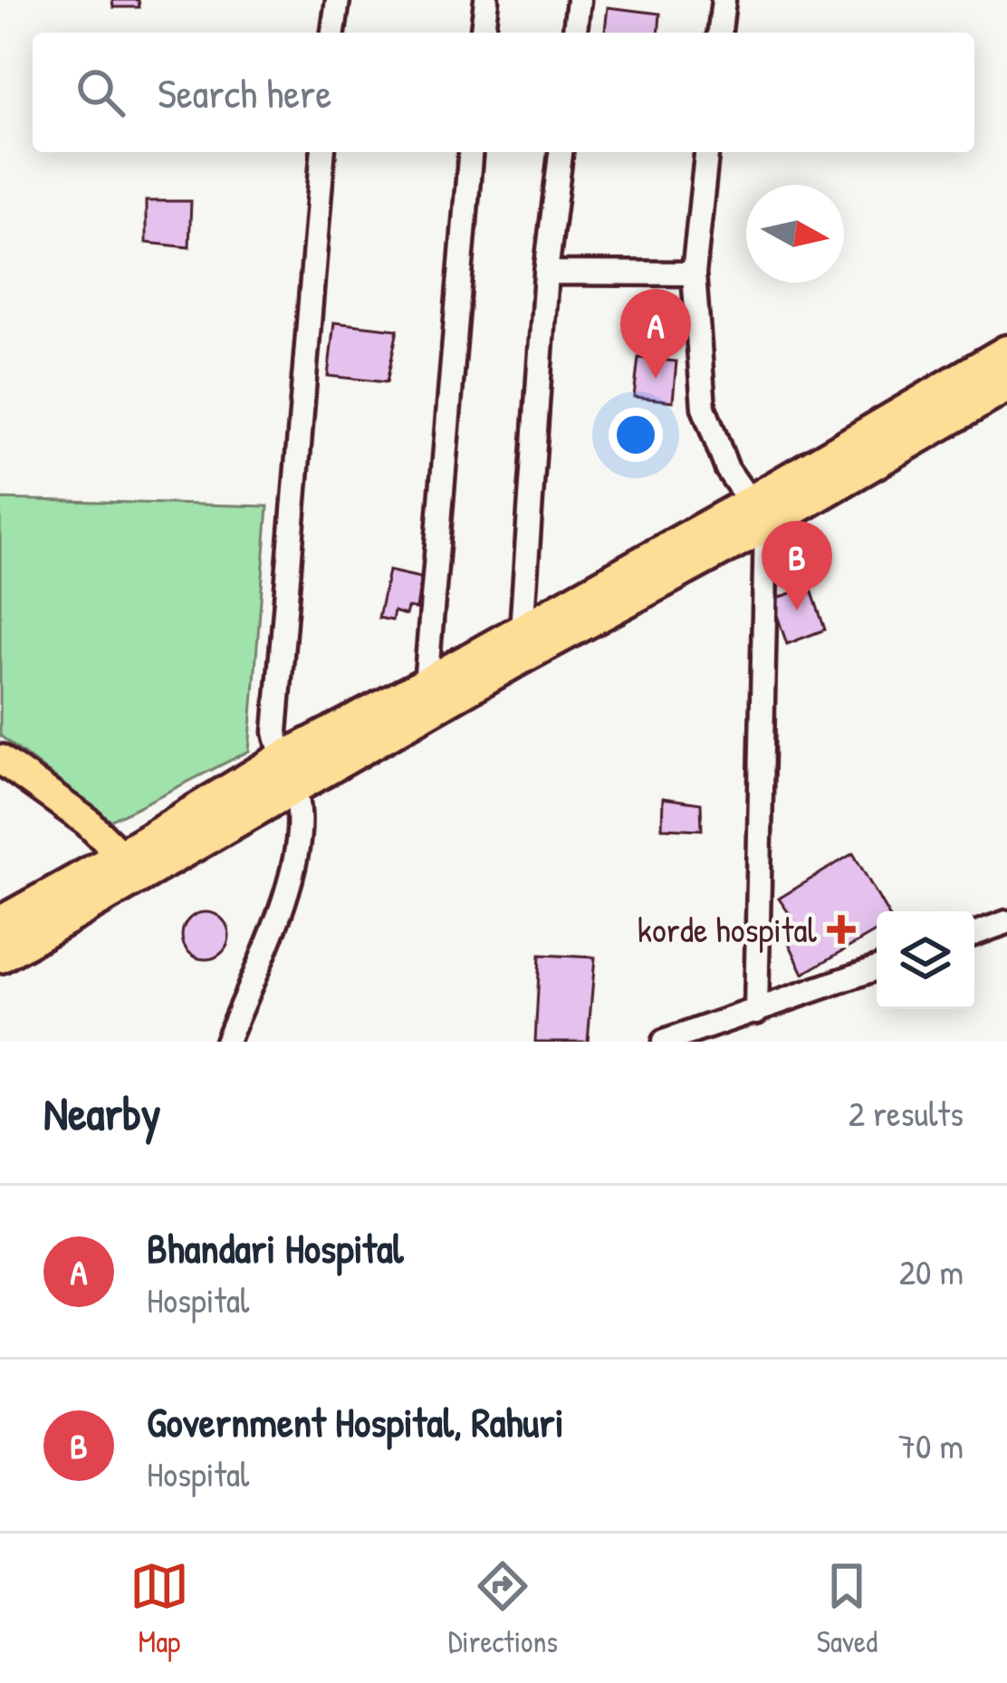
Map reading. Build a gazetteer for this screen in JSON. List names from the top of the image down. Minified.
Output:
{"places":{"health":["korde hospital"]},"north":"right","page":{"search":"Search here","pins":["A","B"],"heading":["Nearby","2 results"],"list":[{"mark":"A","name":"Bhandari Hospital","note":"Hospital","value":"20 m"},{"mark":"B","name":"Government Hospital, Rahuri","note":"Hospital","value":"70 m"}],"nav":["Map","Directions","Saved"]}}
